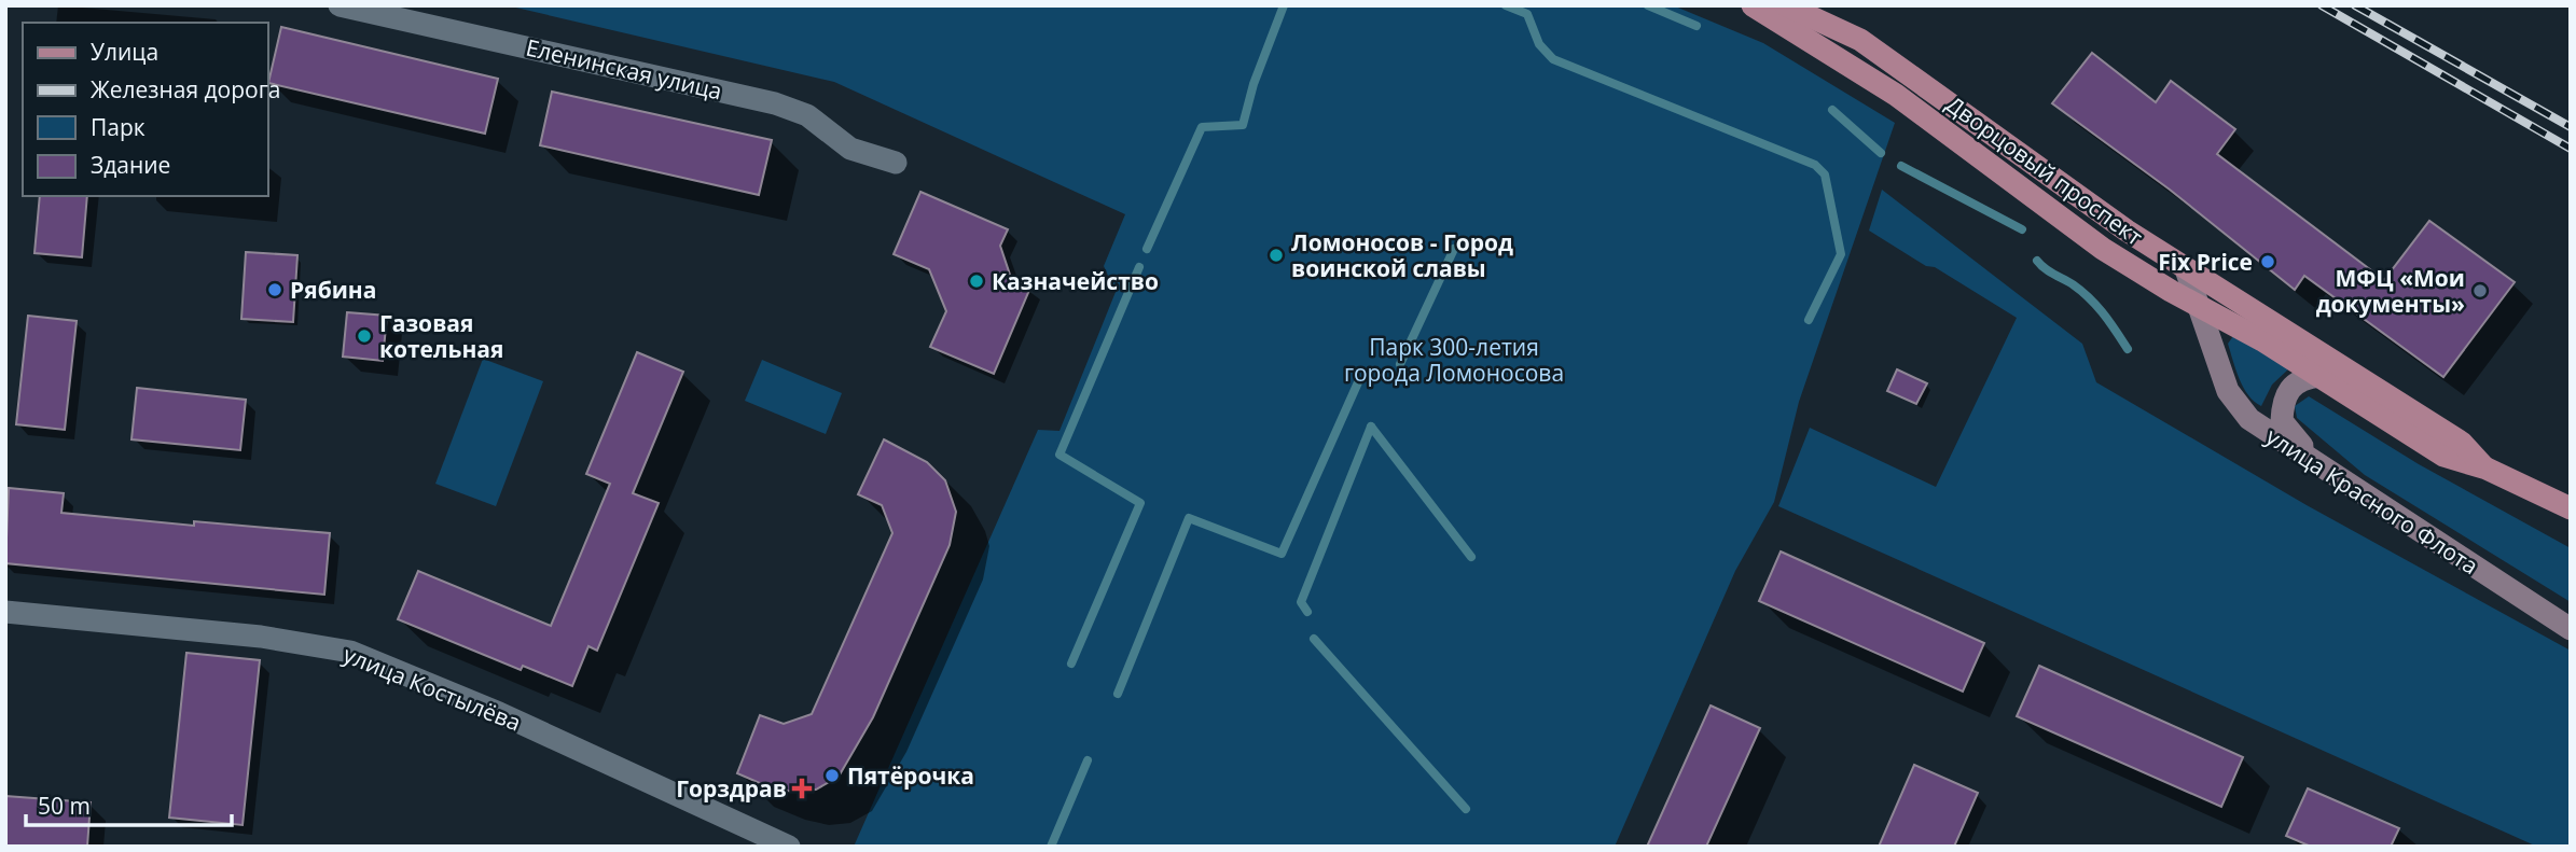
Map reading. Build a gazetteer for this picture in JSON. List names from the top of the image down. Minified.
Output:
{"streets":{"main road":["Дворцовый проспект","улица Красного Флота"],"street":["Еленинская улица","улица Костылёва"]},"crossings":[["Дворцовый проспект","улица Красного Флота"]],"parks":["Парк 300-летия города Ломоносова"],"places":{"other":["Ломоносов - Город воинской славы","Fix Price","Казначейство","Рябина","МФЦ «Мои документы»","Газовая котельная","Пятёрочка"],"health":["Горздрав"]},"legend":["Улица","Железная дорога","Парк","Здание"],"scale_bar":"50 m"}
